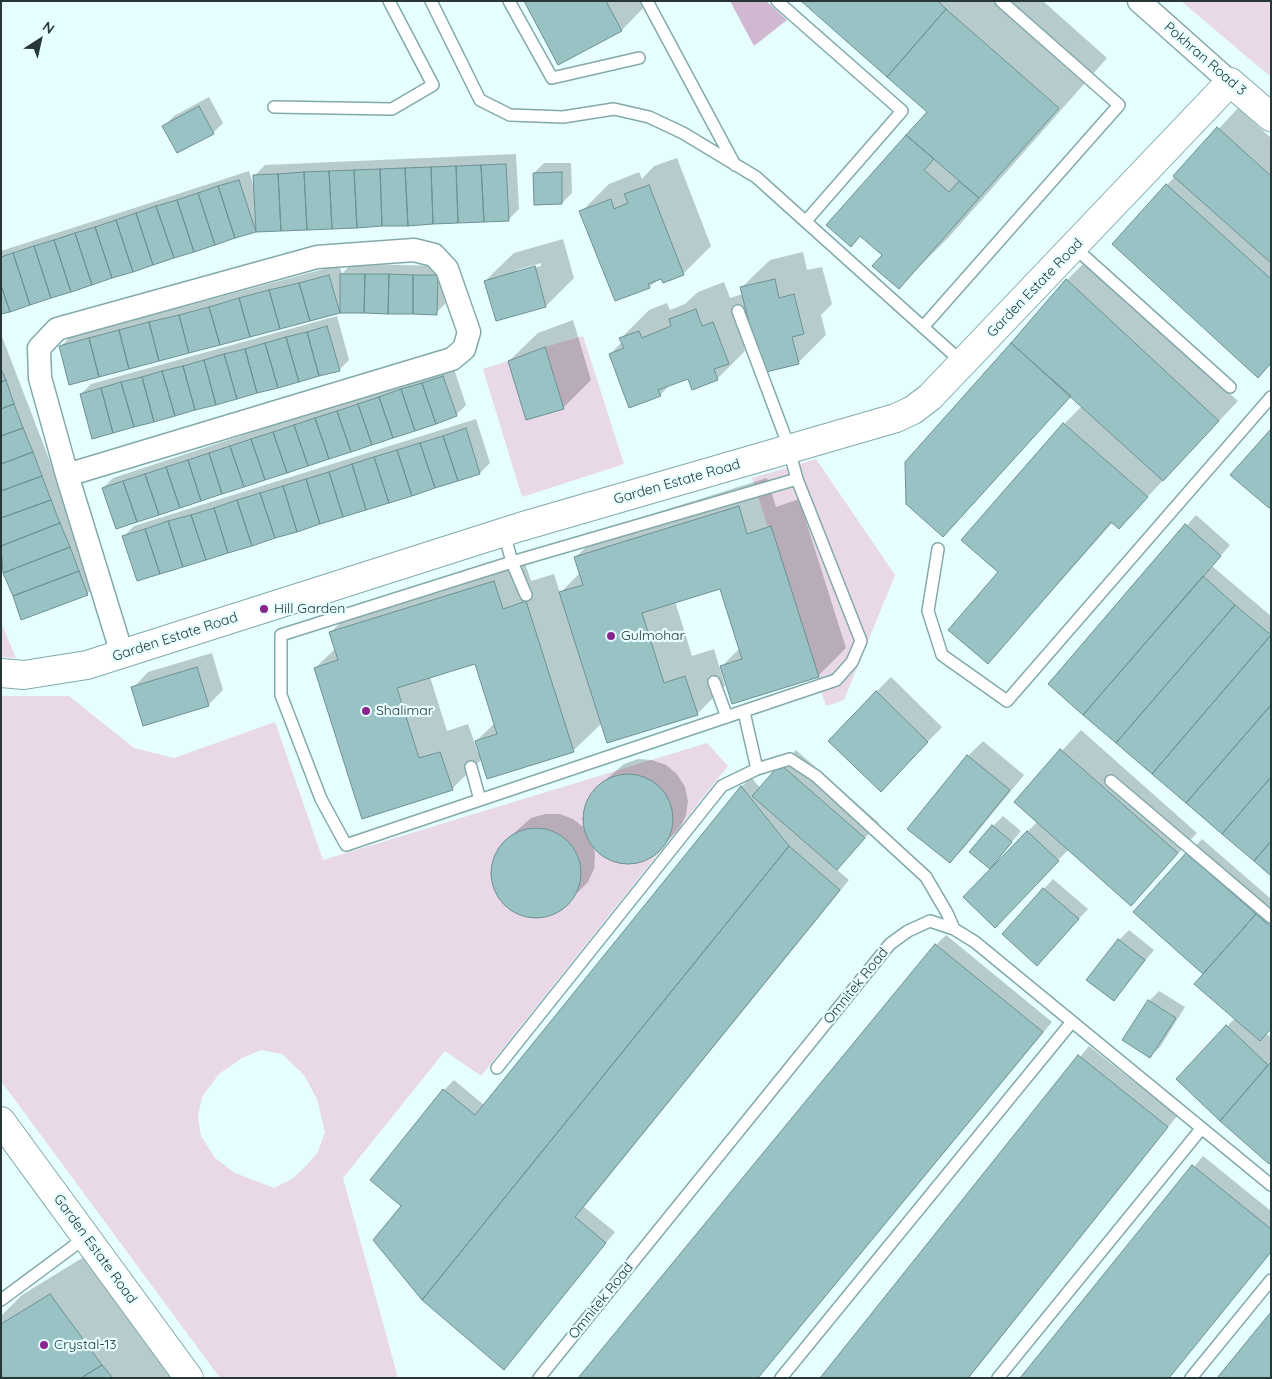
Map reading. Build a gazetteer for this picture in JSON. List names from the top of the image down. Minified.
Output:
{"streets":{"street":["Pokhran Road 3","Garden Estate Road"],"lane":["Omnitek Road"]},"crossings":[["Pokhran Road 3","Garden Estate Road"]],"places":["Hill Garden","Gulmohar","Shalimar","Crystal-13"],"north":"top right"}
